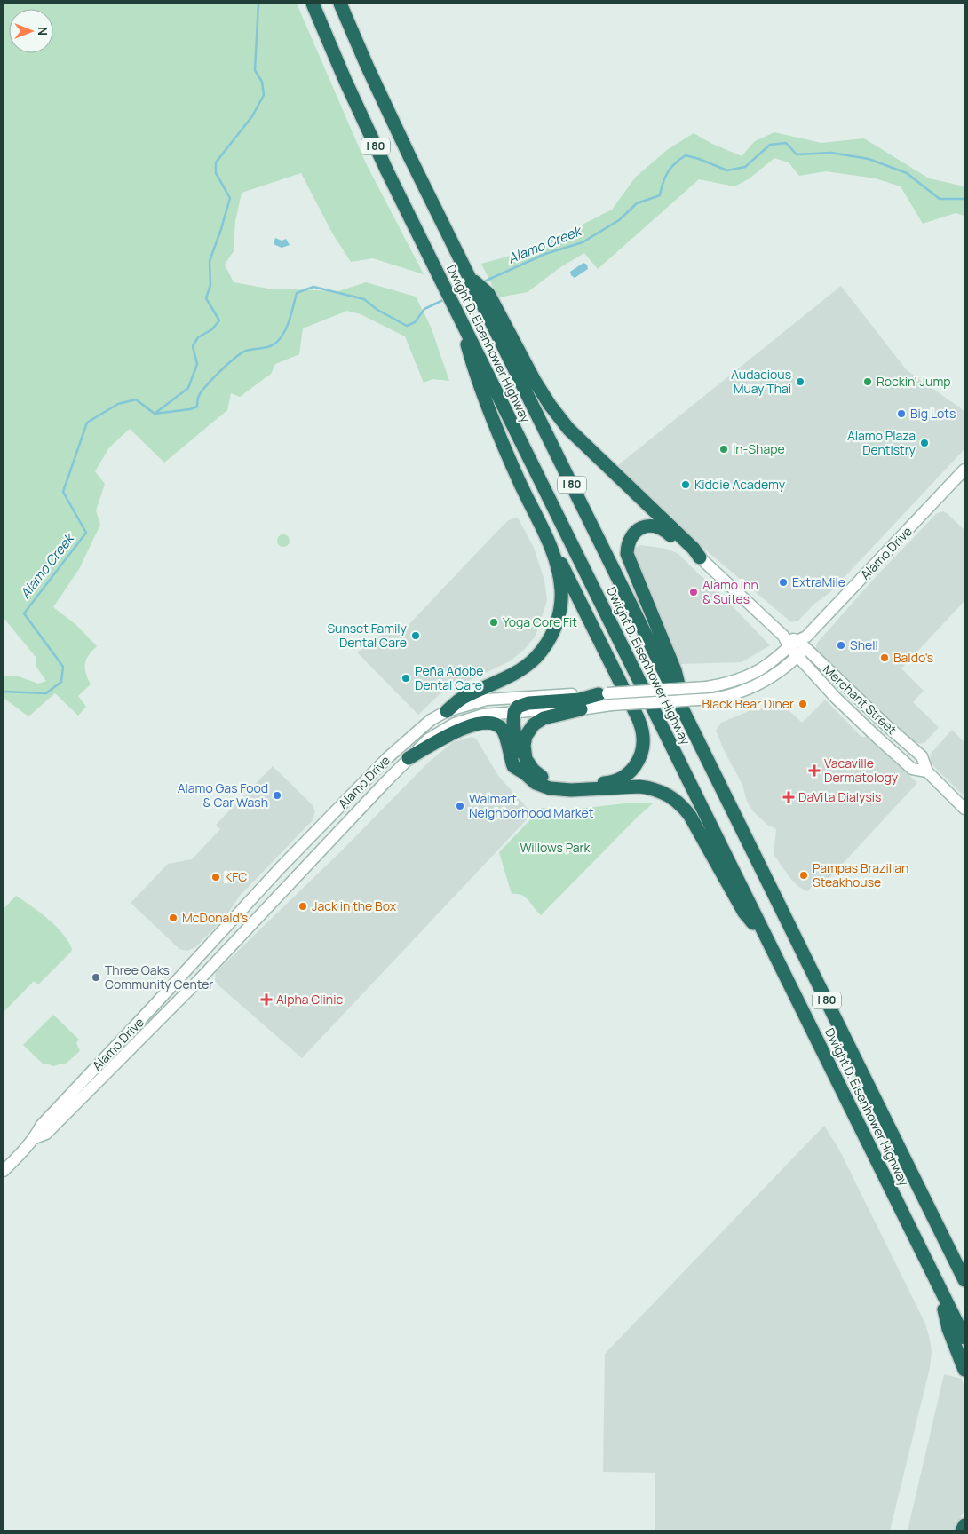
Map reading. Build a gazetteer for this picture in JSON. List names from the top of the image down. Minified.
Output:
{"streets":{"highway":["I 80","Dwight D. Eisenhower Highway"],"main road":["Alamo Drive","Merchant Street"]},"crossings":[["Alamo Drive","Merchant Street"]],"water":["Alamo Creek"],"parks":["Willows Park"],"places":{"other":["Audacious Muay Thai","Rockin' Jump","Big Lots","Alamo Plaza Dentistry","In-Shape","Kiddie Academy","ExtraMile","Alamo Inn & Suites","Yoga Core Fit","Sunset Family Dental Care","Shell","Baldo's","Peña Adobe Dental Care","Black Bear Diner","Alamo Gas Food & Car Wash","Walmart Neighborhood Market","Pampas Brazilian Steakhouse","KFC","Jack in the Box","McDonald's","Three Oaks Community Center"],"health":["Vacaville Dermatology","DaVita Dialysis","Alpha Clinic"]},"north":"right"}
